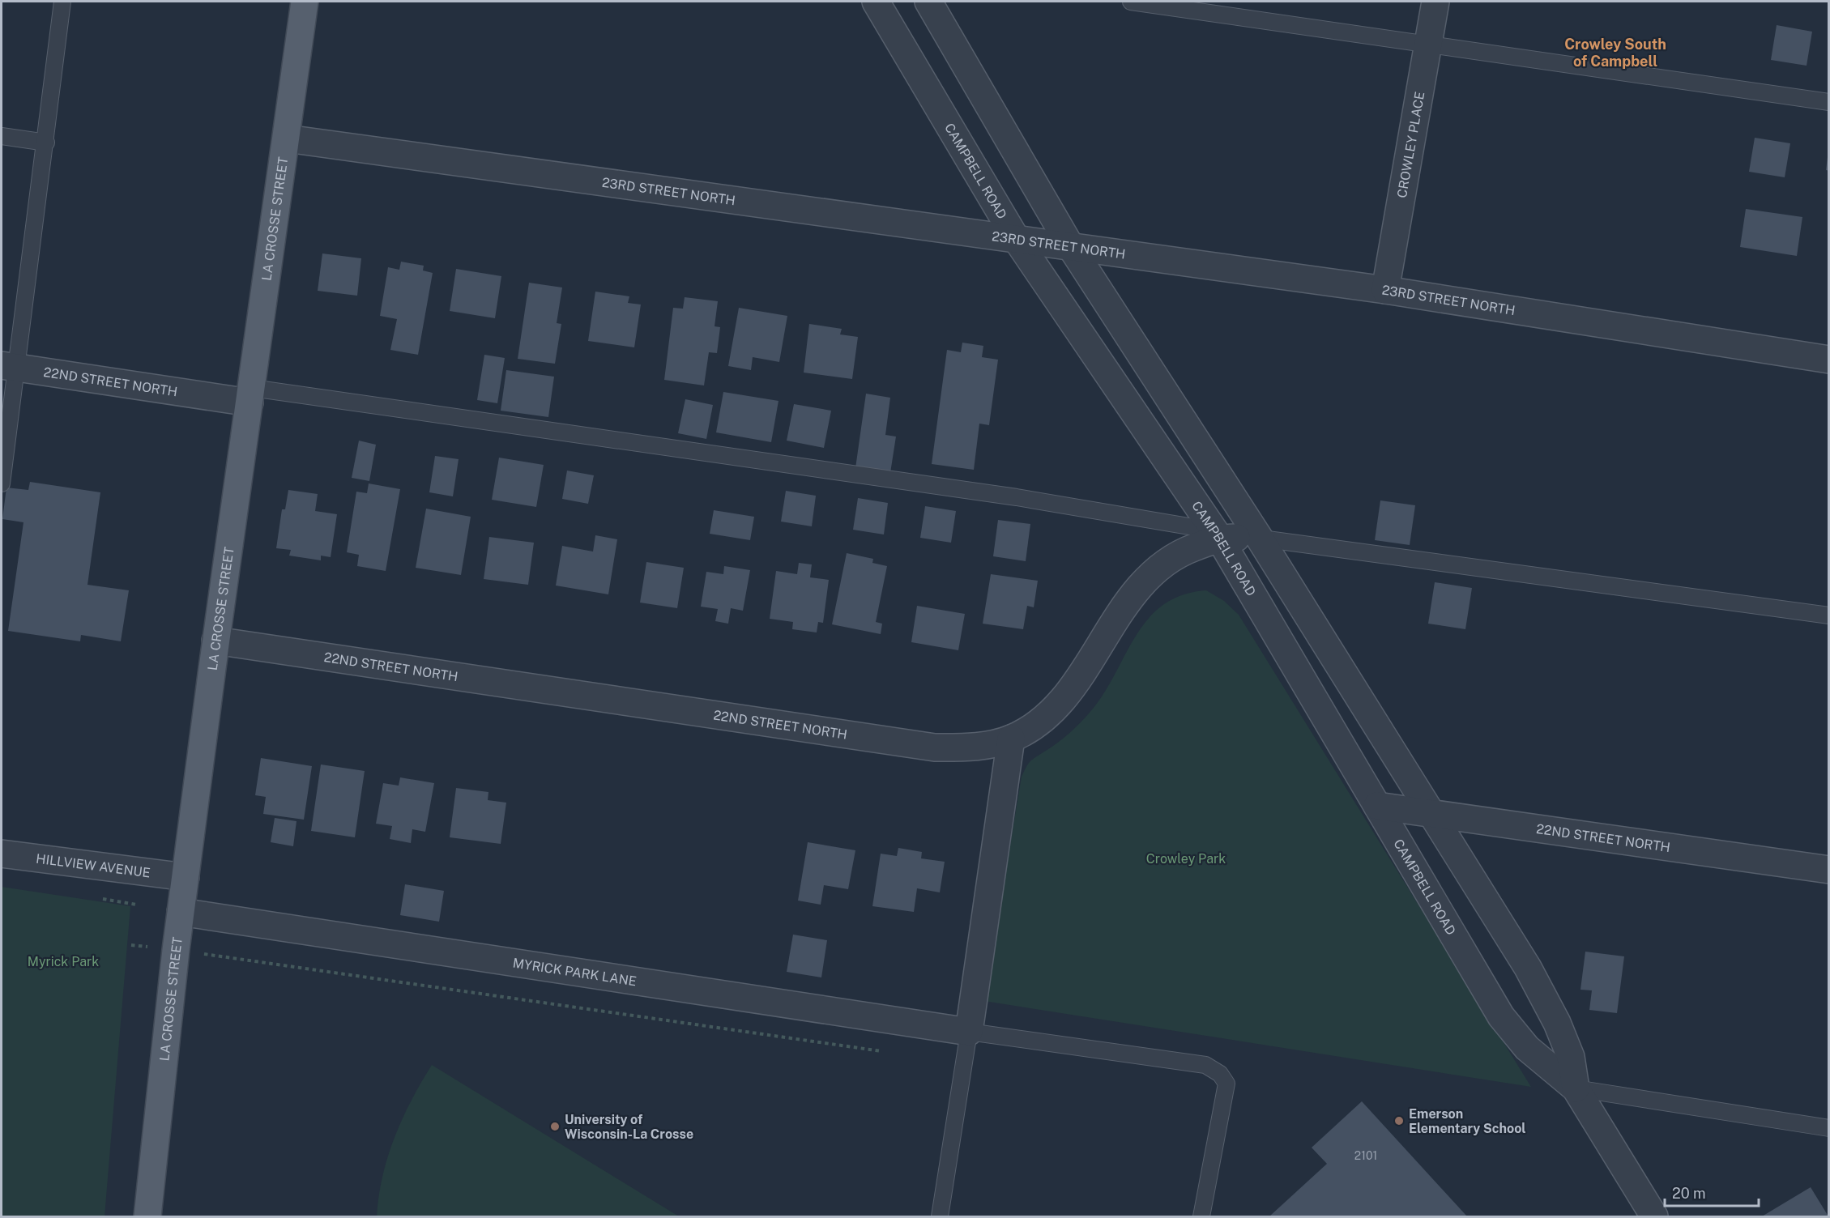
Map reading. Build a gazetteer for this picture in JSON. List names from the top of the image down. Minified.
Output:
{"streets":{"main road":["LA CROSSE STREET"],"street":["CROWLEY PLACE","CAMPBELL ROAD","23RD STREET NORTH","22ND STREET NORTH","HILLVIEW AVENUE","MYRICK PARK LANE"]},"crossings":[["CROWLEY PLACE","23RD STREET NORTH"],["CAMPBELL ROAD","23RD STREET NORTH"],["CAMPBELL ROAD","22ND STREET NORTH"],["23RD STREET NORTH","LA CROSSE STREET"],["LA CROSSE STREET","22ND STREET NORTH"],["LA CROSSE STREET","HILLVIEW AVENUE"],["LA CROSSE STREET","MYRICK PARK LANE"]],"districts":["Crowley South of Campbell"],"parks":["Crowley Park","Myrick Park"],"places":["Emerson Elementary School","University of Wisconsin-La Crosse"],"house_numbers":["2101"],"scale_bar":"20 m"}
